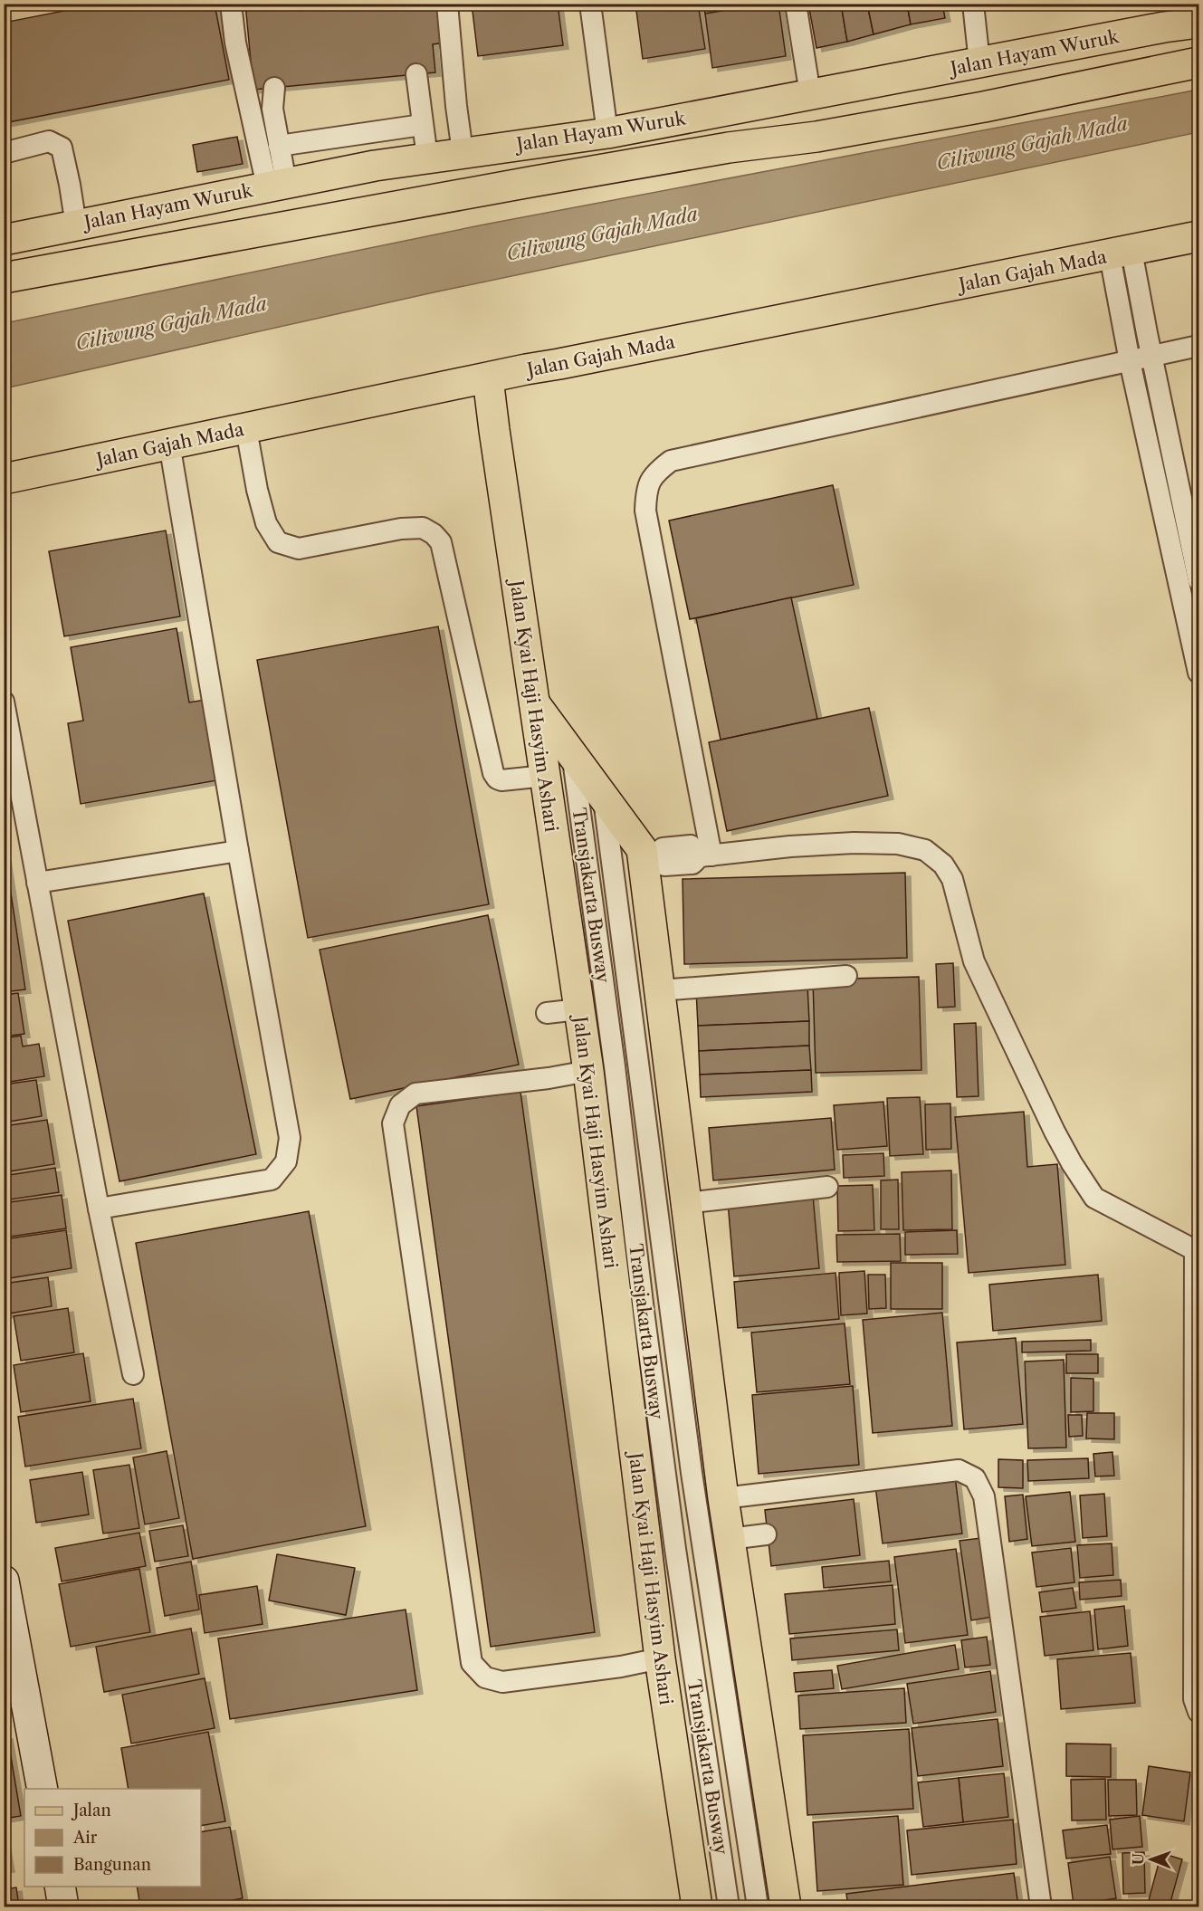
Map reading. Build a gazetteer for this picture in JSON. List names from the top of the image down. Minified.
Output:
{"streets":{"main road":["Jalan Hayam Wuruk","Jalan Gajah Mada","Jalan Kyai Haji Hasyim Ashari"],"lane":["Transjakarta Busway"]},"crossings":[["Jalan Gajah Mada","Jalan Kyai Haji Hasyim Ashari"]],"water":["Ciliwung Gajah Mada"],"legend":["Jalan","Air","Bangunan"],"north":"left"}
